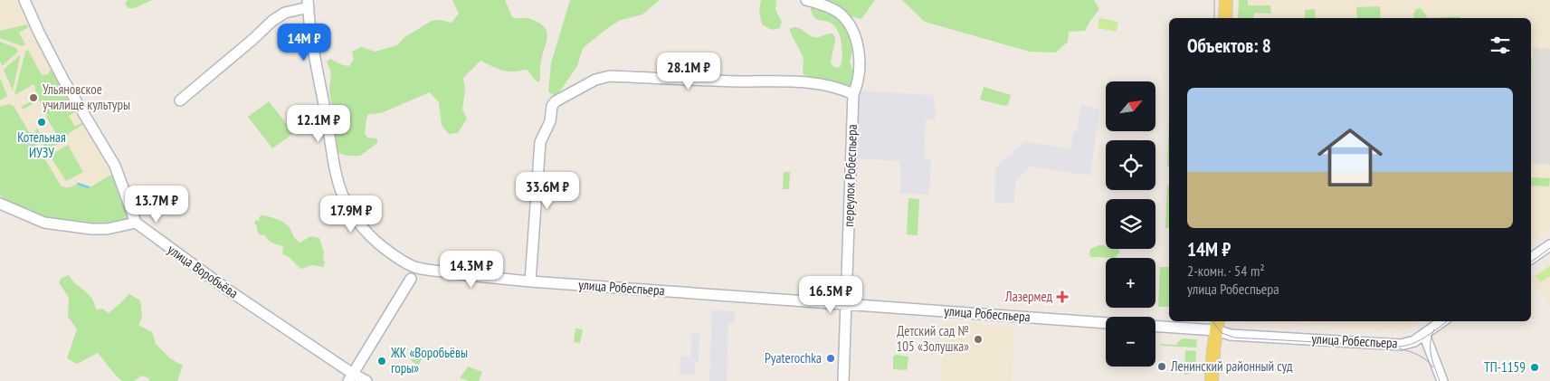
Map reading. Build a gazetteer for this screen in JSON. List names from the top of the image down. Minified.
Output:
{"streets":{"street":["переулок Робеспьера","улица Воробьёва","улица Робеспьера"]},"crossings":[["переулок Робеспьера","улица Робеспьера"]],"places":{"other":["Ульяновское училище культуры","Котельная ИУЗУ","Детский сад № 105 «Золушка»","Pyaterochka","ЖК «Воробьёвы горы»","Ленинский районный суд","ТП-1159"],"health":["Лазермед"]},"north":"top right","page":{"heading":"Объектов: 8","price":["14M ₽","28.1M ₽","12.1M ₽","33.6M ₽","13.7M ₽","17.9M ₽","14.3M ₽","16.5M ₽"],"list":[{"name":"14M ₽","note":"2-комн. · 54 m² · улица Робеспьера"}],"map_buttons":["+","−"]}}
